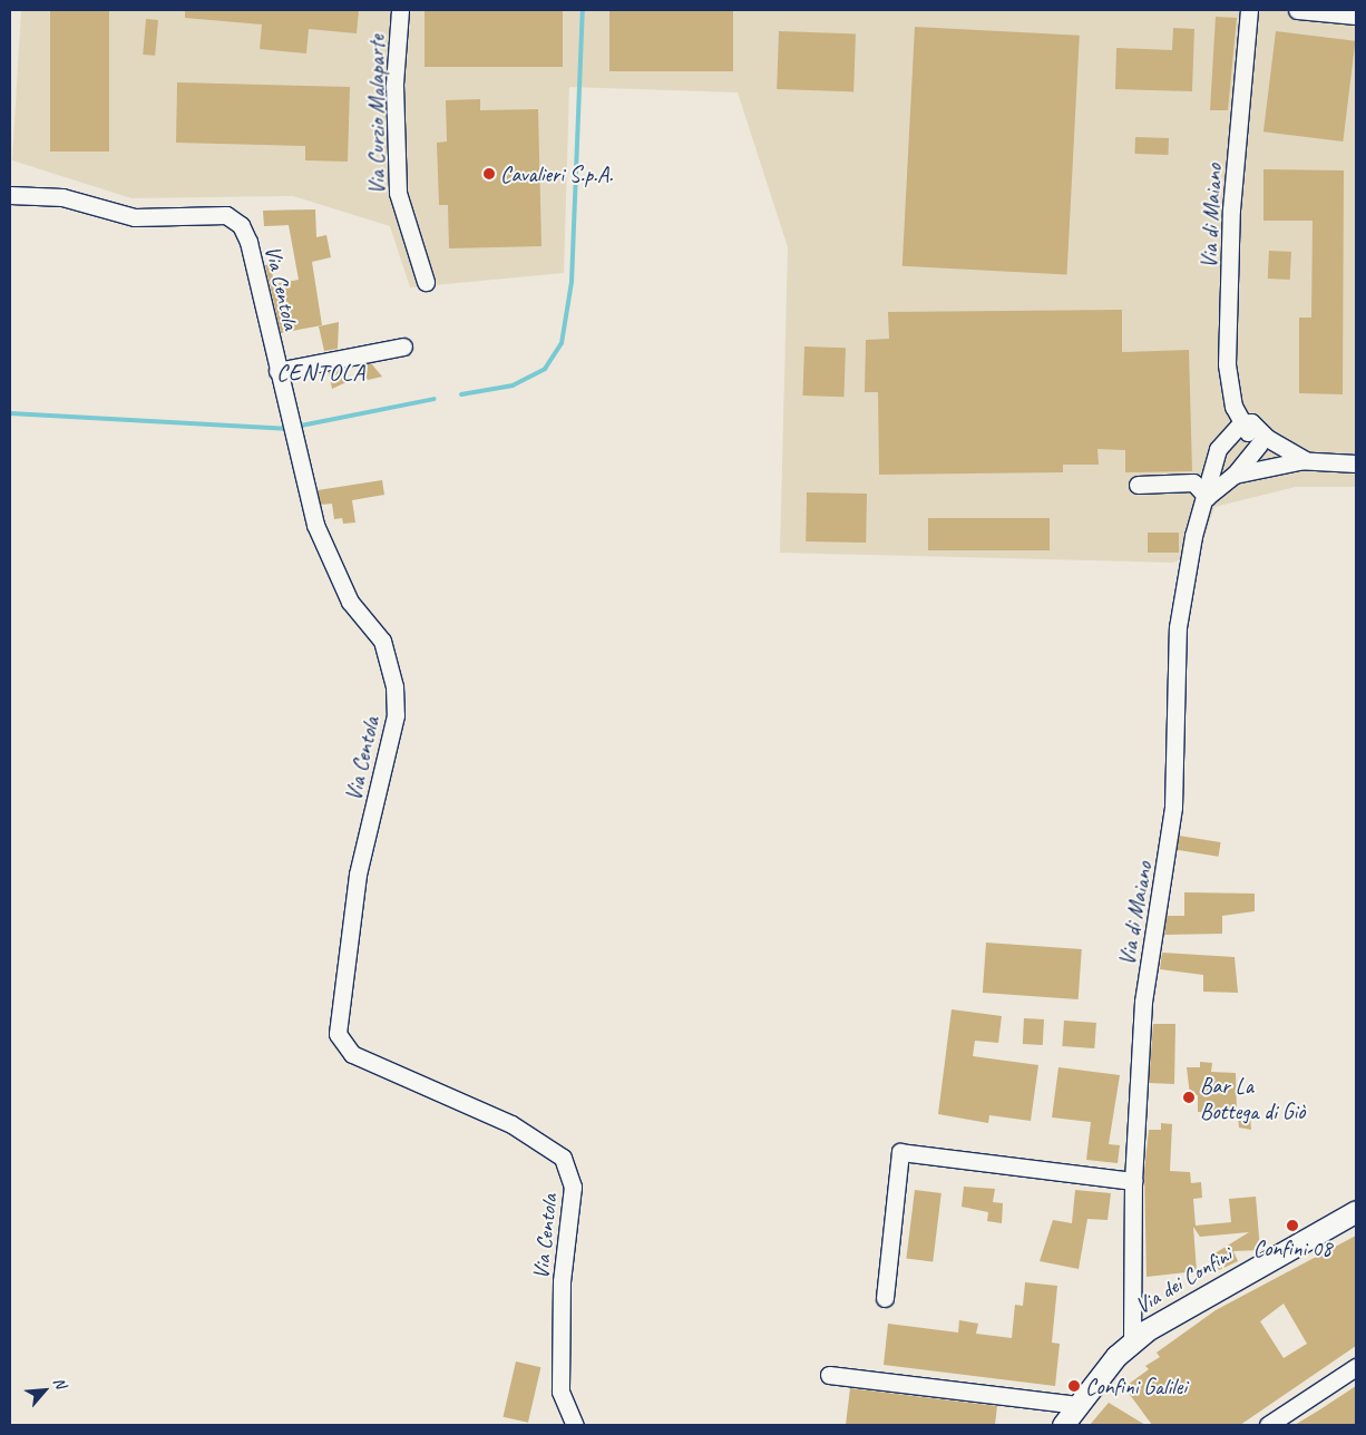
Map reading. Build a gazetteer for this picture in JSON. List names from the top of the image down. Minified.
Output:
{"streets":{"main road":["Via dei Confini"],"street":["Via Curzio Malaparte","Via di Maiano","Via Centola"]},"crossings":[["Via di Maiano","Via dei Confini"]],"districts":["CENTOLA"],"places":["Cavalieri S.p.A.","Bar La Bottega di Giò","Confini 08","Confini Galilei"],"north":"top right"}
